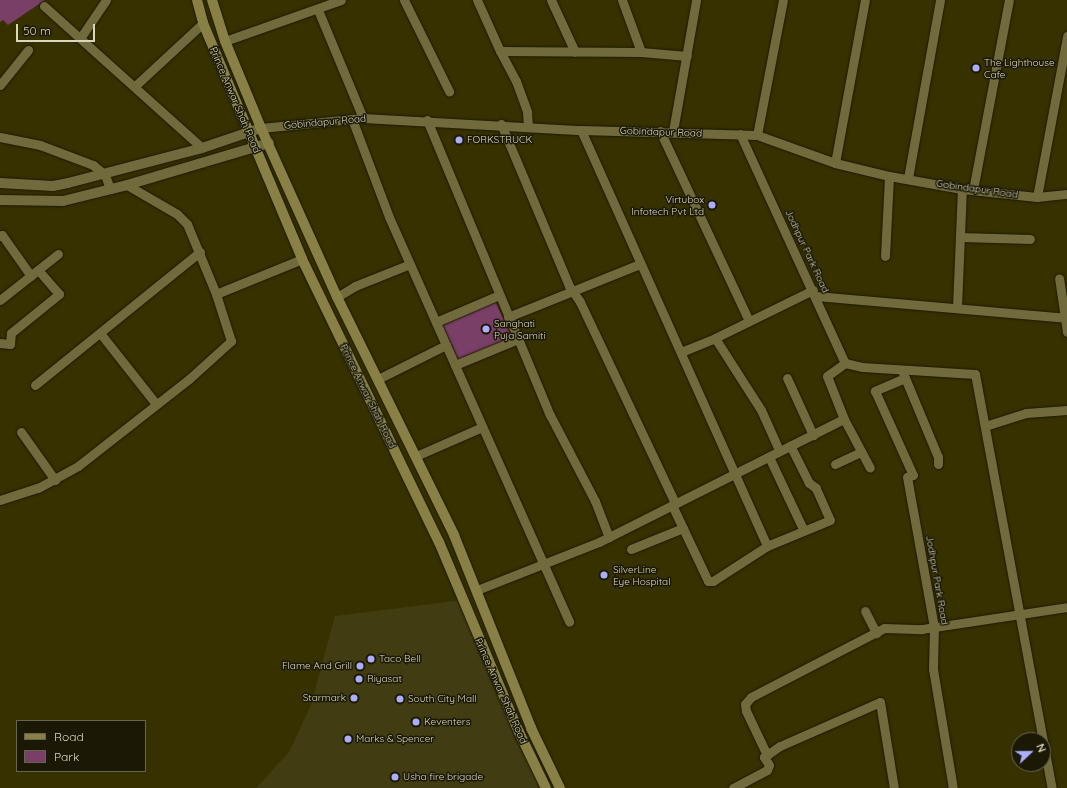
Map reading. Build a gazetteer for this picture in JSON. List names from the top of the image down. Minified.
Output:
{"streets":{"main road":["Prince Anwar Shah Road"],"street":["Gobindapur Road","Jodhpur Park Road"]},"crossings":[["Prince Anwar Shah Road","Gobindapur Road"],["Gobindapur Road","Jodhpur Park Road"]],"places":["The Lighthouse Cafe","FORKSTRUCK","Virtubox Infotech Pvt Ltd","Sanghati Puja Samiti","SilverLine Eye Hospital","Taco Bell","Flame And Grill","Riyasat","Starmark","South City Mall","Keventers","Marks & Spencer","Usha fire brigade"],"legend":["Road","Park"],"scale_bar":"50 m","north":"right"}
